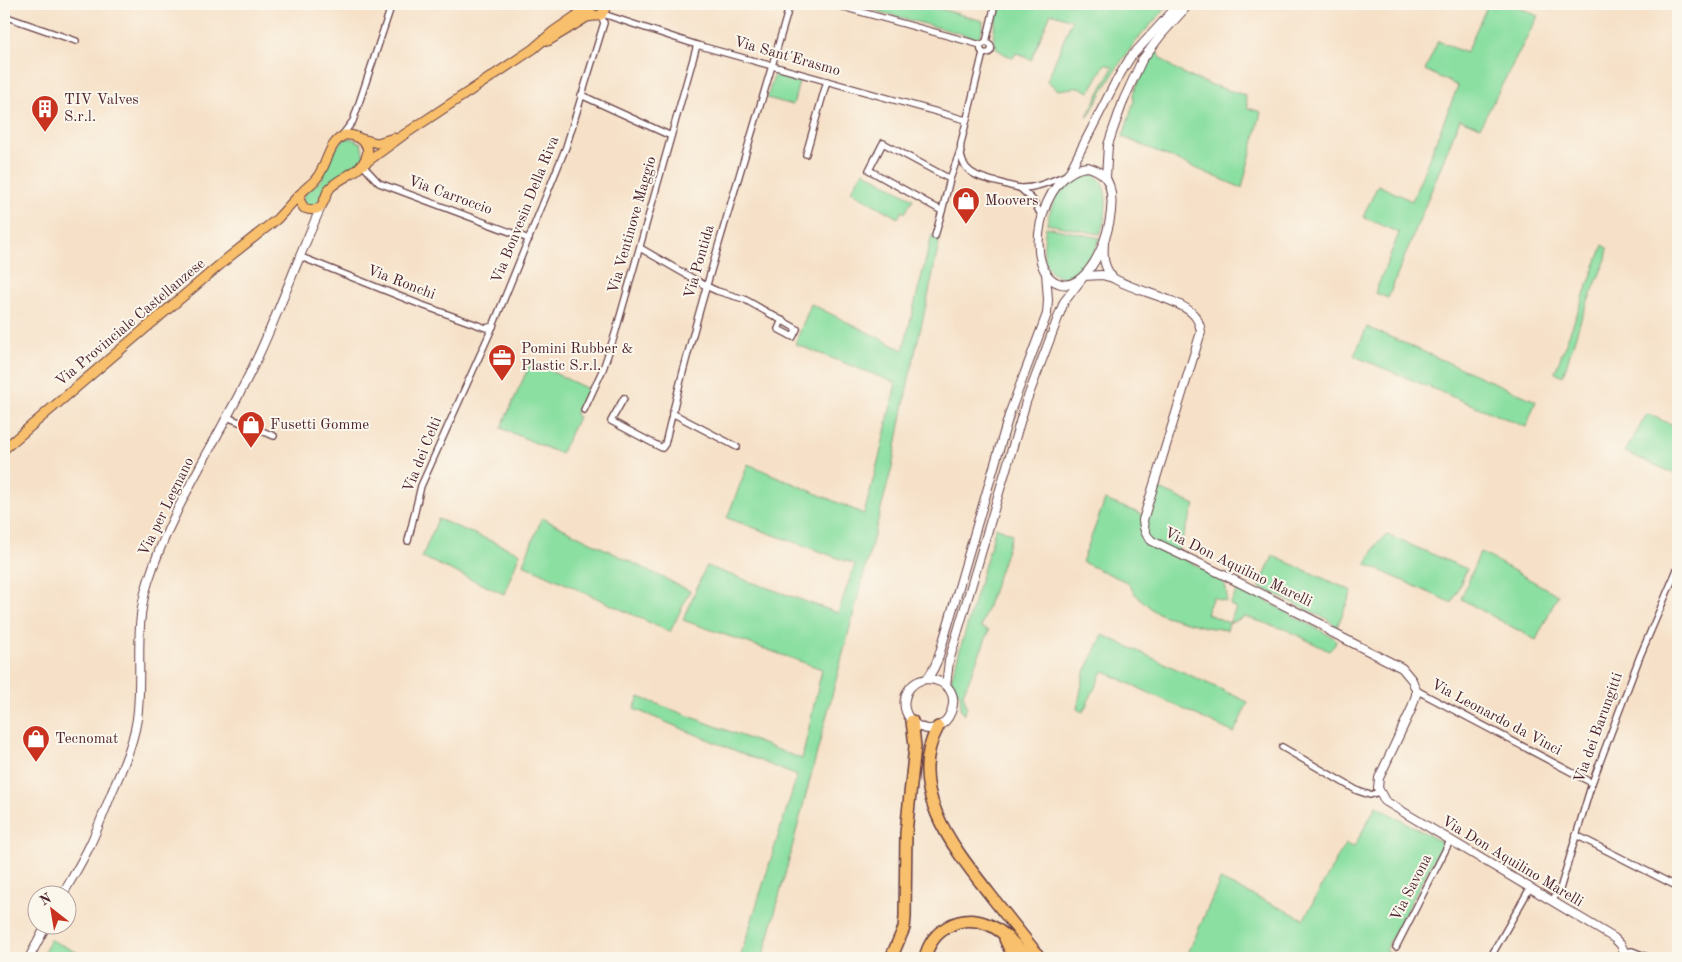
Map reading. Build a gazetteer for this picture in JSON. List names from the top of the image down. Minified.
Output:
{"streets":{"main road":["Via Provinciale Castellanzese"],"street":["Via Sant'Erasmo","Via Carroccio","Via Bonvesin Della Riva","Via Ventinove Maggio","Via Pontida","Via Ronchi","Via dei Celti","Via per Legnano","Via Don Aquilino Marelli","Via Leonardo da Vinci","Via dei Barungitti","Via Savona"]},"crossings":[["Via Sant'Erasmo","Via Bonvesin Della Riva"],["Via Sant'Erasmo","Via Ventinove Maggio"],["Via Sant'Erasmo","Via Pontida"],["Via Carroccio","Via Bonvesin Della Riva"],["Via Bonvesin Della Riva","Via Ronchi"],["Via Bonvesin Della Riva","Via dei Celti"],["Via Ronchi","Via per Legnano"],["Via Provinciale Castellanzese","Via per Legnano"],["Via Don Aquilino Marelli","Via Leonardo da Vinci"],["Via Don Aquilino Marelli","Via dei Barungitti"],["Via Don Aquilino Marelli","Via Savona"],["Via Leonardo da Vinci","Via dei Barungitti"]],"places":{"building":["TIV Valves S.r.l."],"shop":["Moovers","Fusetti Gomme","Tecnomat"],"office":["Pomini Rubber & Plastic S.r.l."]},"north":"top left"}
